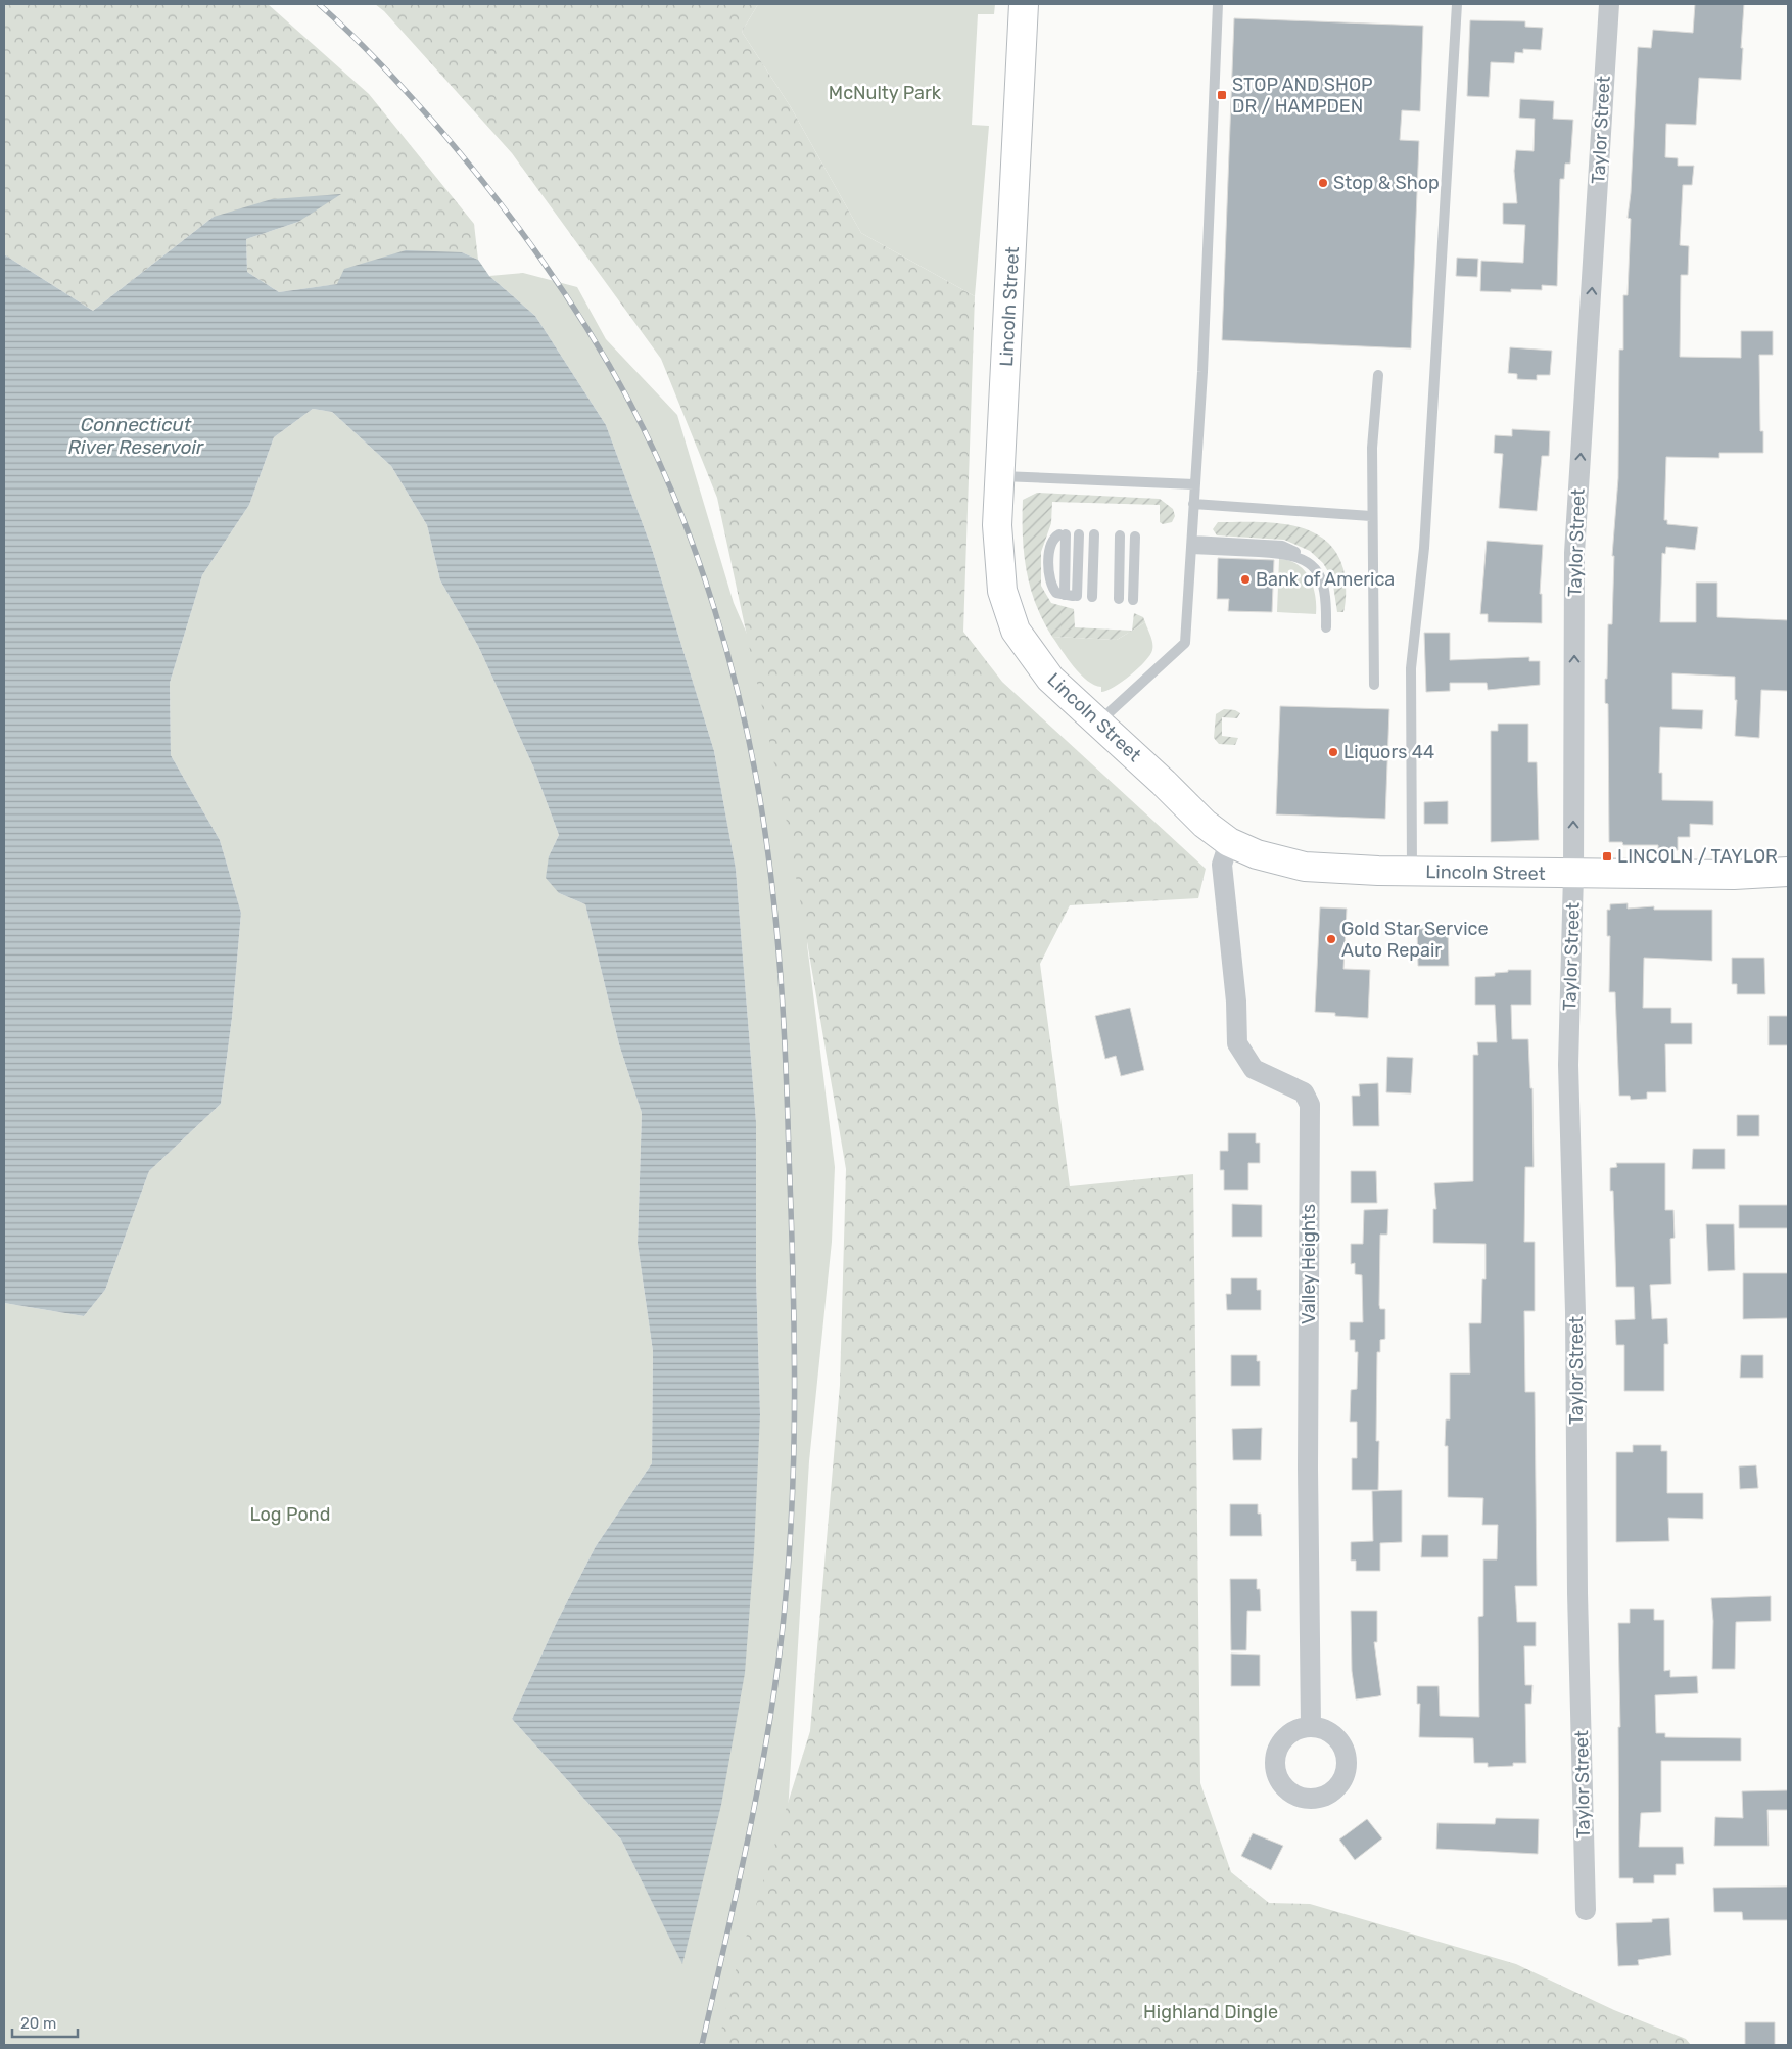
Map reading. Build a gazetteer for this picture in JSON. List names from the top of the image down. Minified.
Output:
{"streets":{"main road":["Lincoln Street"],"street":["Taylor Street","Valley Heights"]},"crossings":[["Taylor Street","Lincoln Street"],["Lincoln Street","Valley Heights"]],"one_way":["Taylor Street"],"water":["Connecticut River Reservoir"],"parks":["McNulty Park","Log Pond","Highland Dingle"],"places":{"transit":["STOP AND SHOP DR / HAMPDEN","LINCOLN / TAYLOR"],"other":["Stop & Shop","Bank of America","Liquors 44","Gold Star Service Auto Repair"]},"scale_bar":"20 m"}
